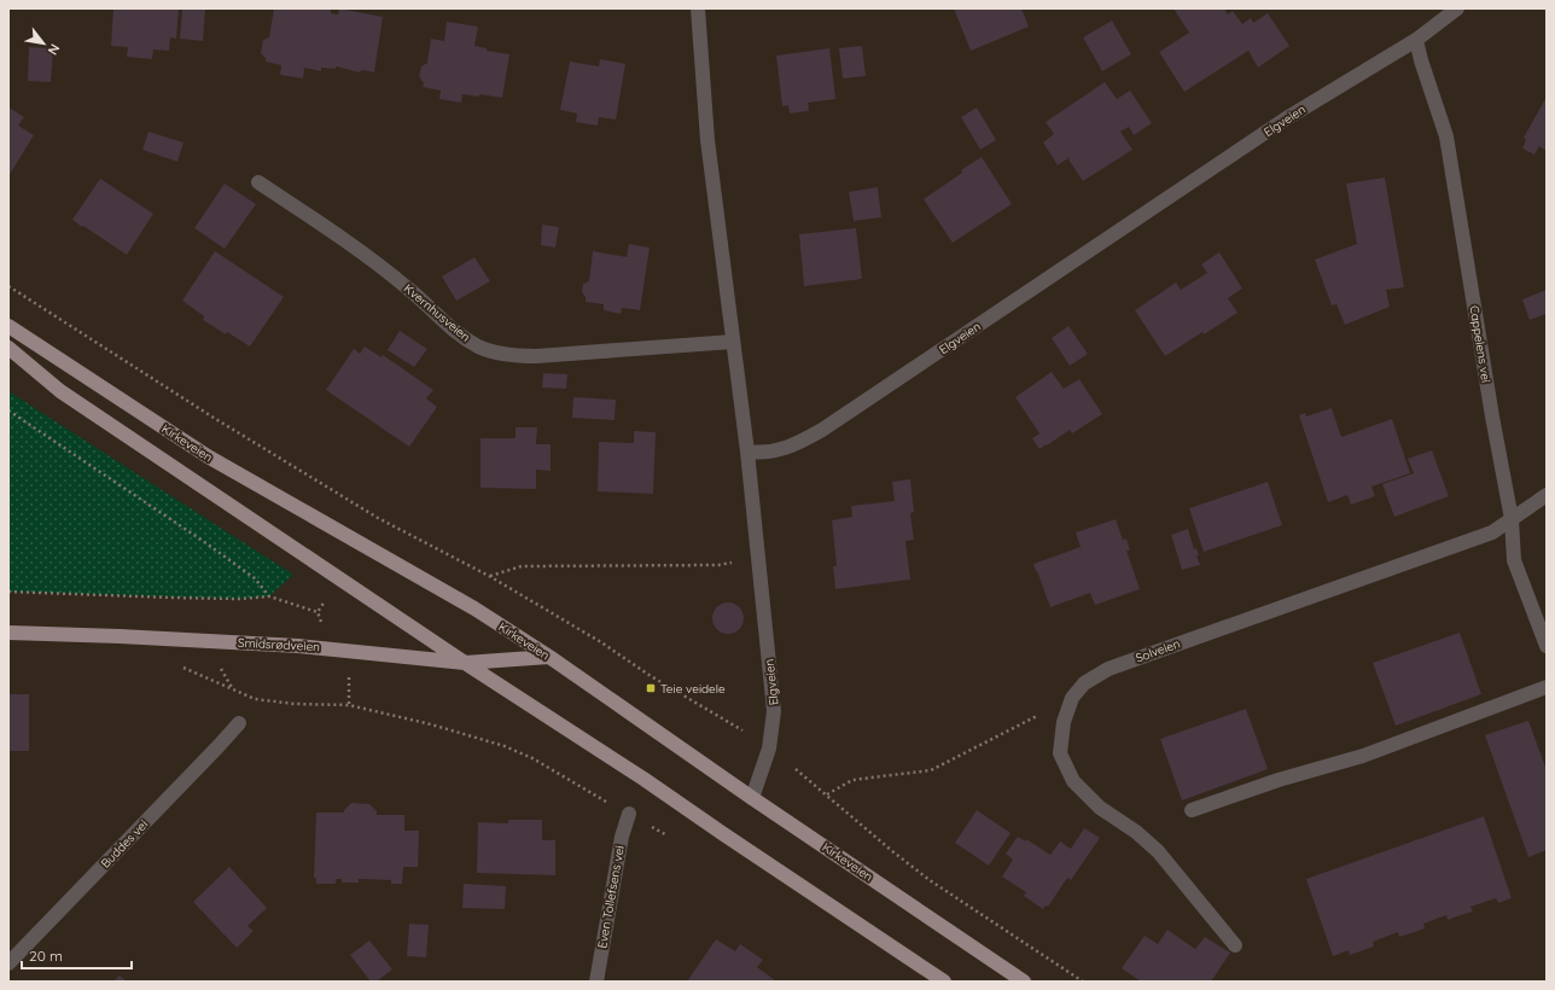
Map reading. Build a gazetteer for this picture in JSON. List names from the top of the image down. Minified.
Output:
{"streets":{"main road":["Kirkeveien","Smidsrødveien"],"street":["Elgveien","Kvernhusveien","Cappelens vei","Solveien","Buddes vei","Even Tollefsens vei"]},"crossings":[["Elgveien","Cappelens vei"],["Elgveien","Kirkeveien"],["Cappelens vei","Solveien"],["Kirkeveien","Smidsrødveien"]],"places":{"transit":["Teie veidele"]},"scale_bar":"20 m","north":"bottom right"}
